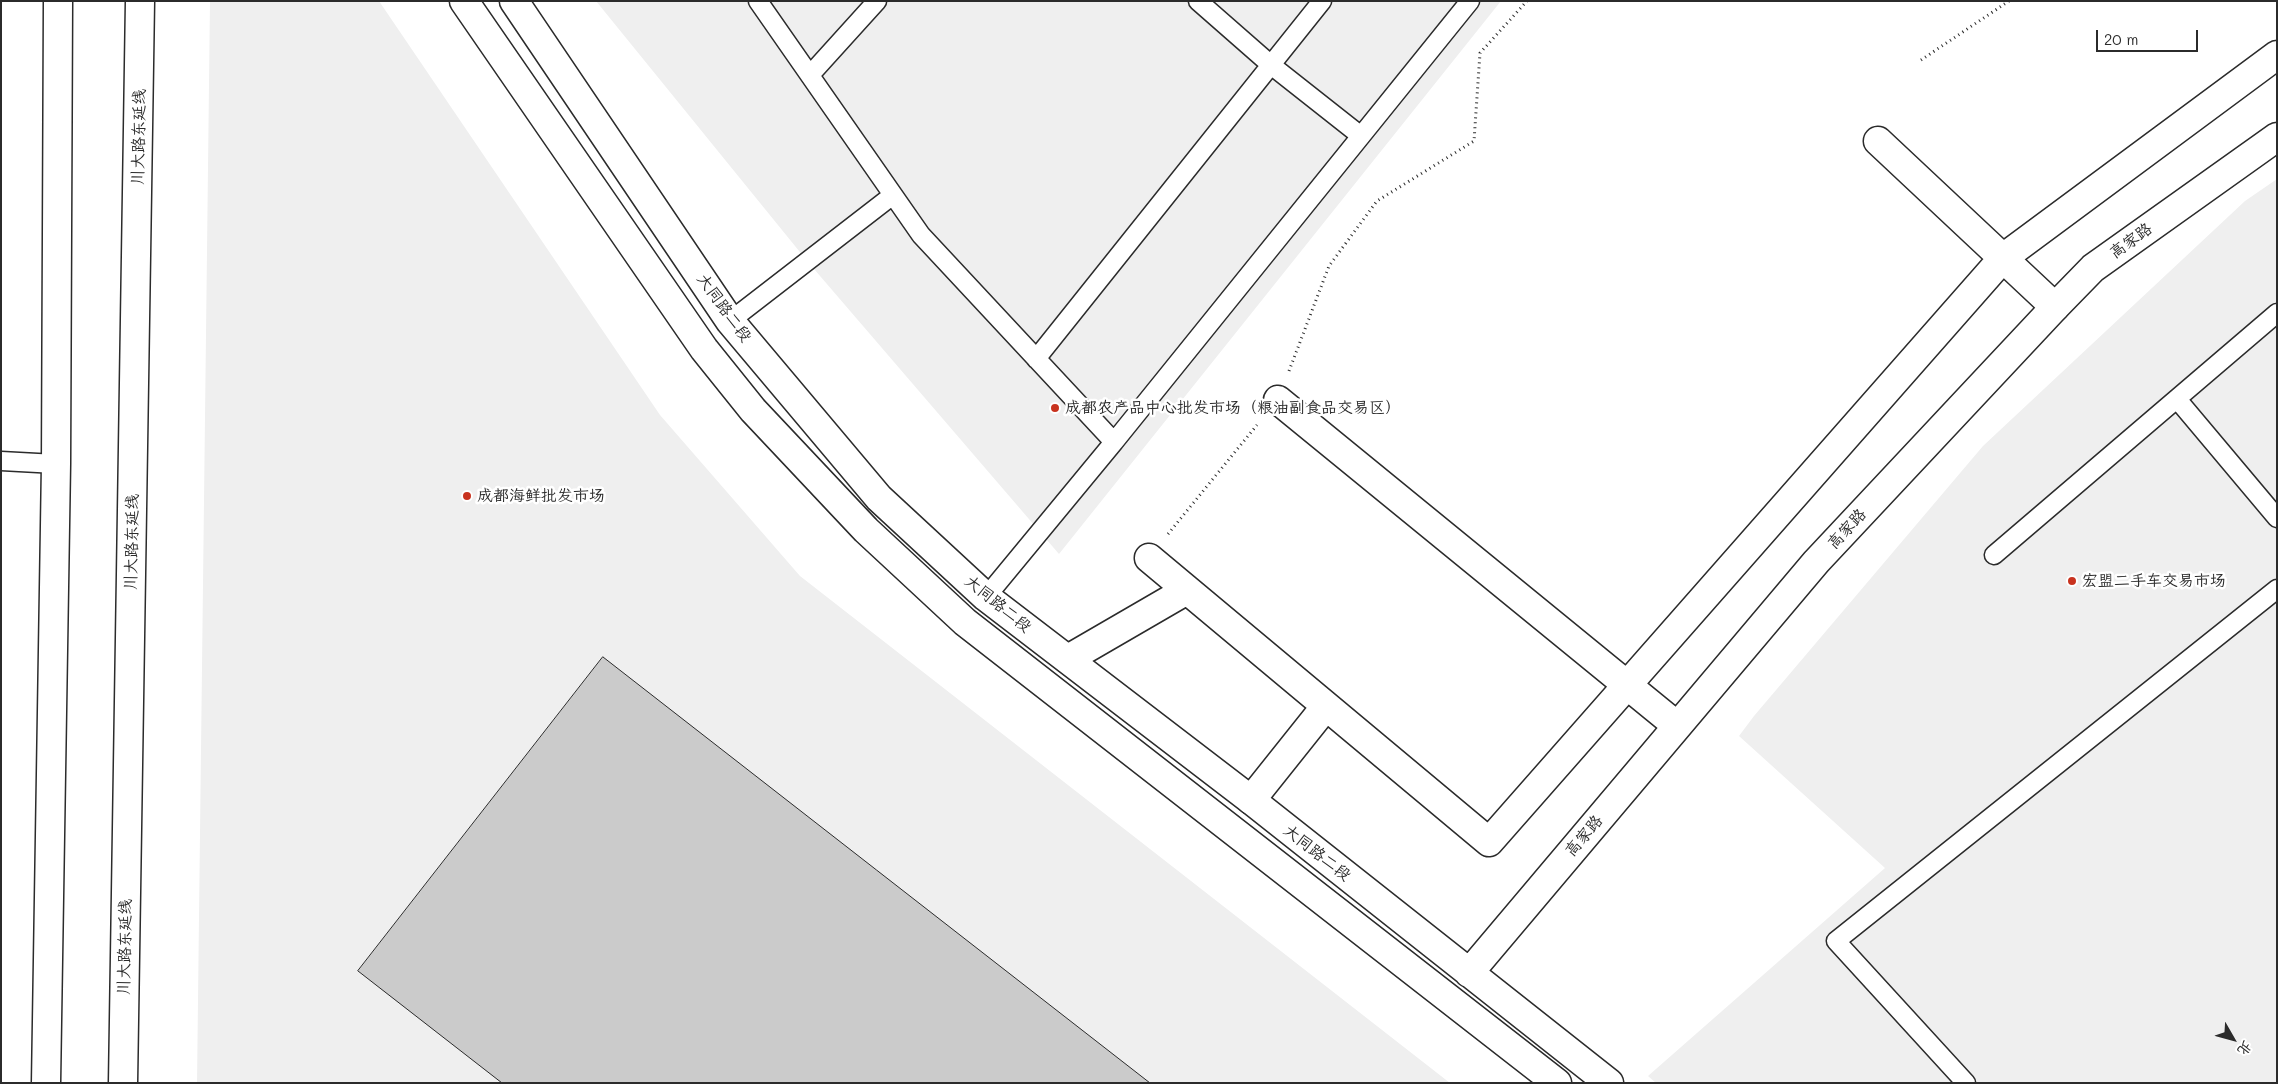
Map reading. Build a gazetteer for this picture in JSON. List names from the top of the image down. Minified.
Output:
{"streets":{"street":["川大路东延线","高家路","大同路二段"]},"crossings":[["高家路","大同路二段"]],"places":["成都农产品中心批发市场（粮油副食品交易区）","成都海鲜批发市场","宏盟二手车交易市场"],"scale_bar":"20 m","north":"bottom right"}
